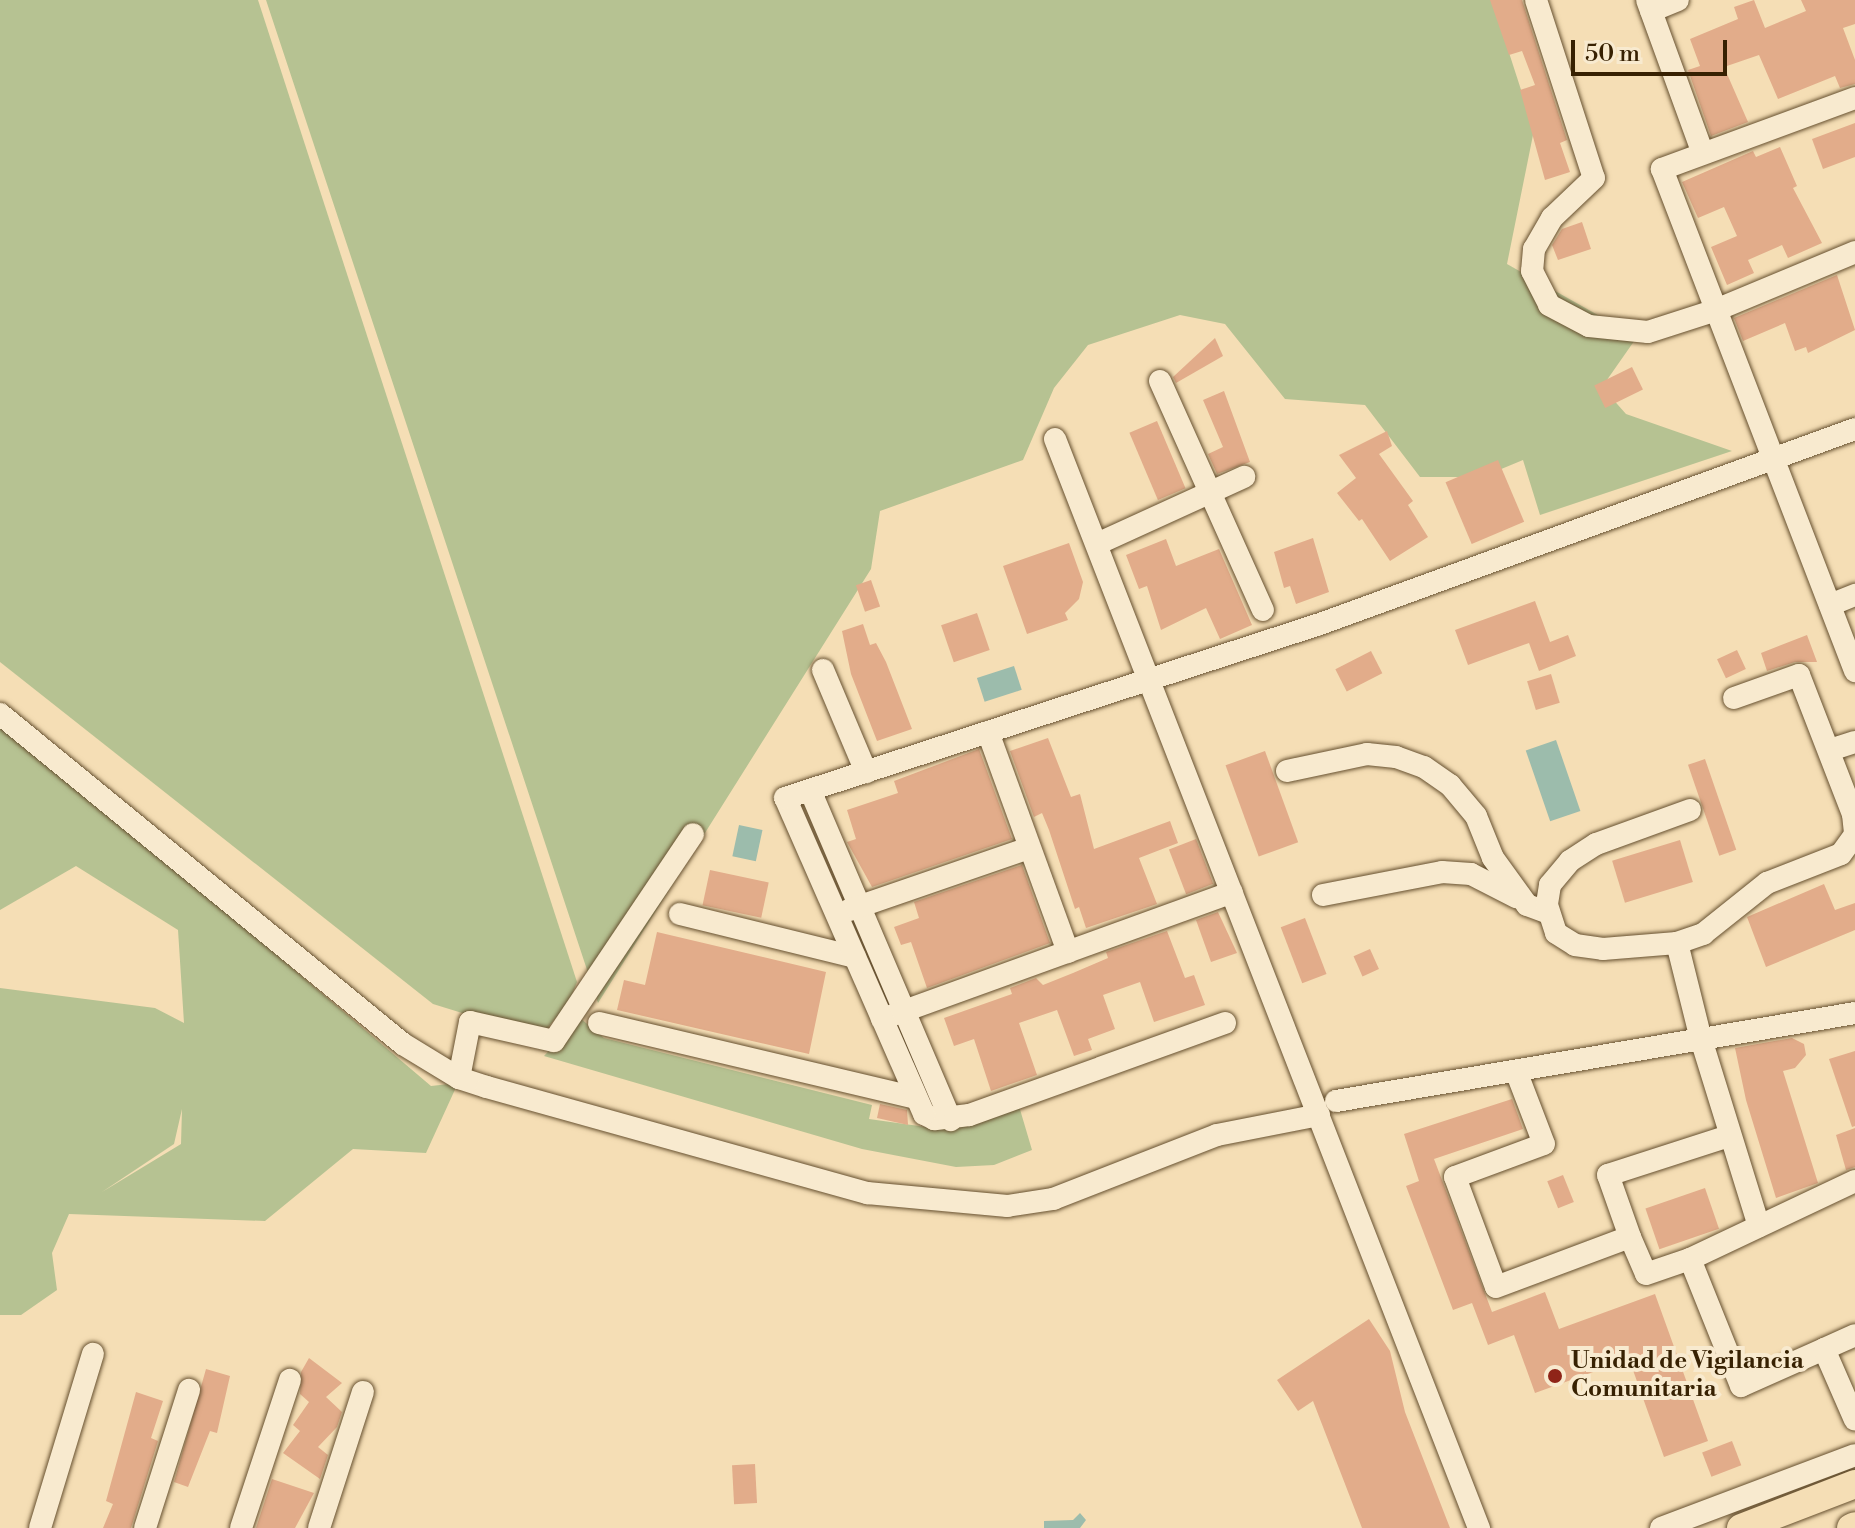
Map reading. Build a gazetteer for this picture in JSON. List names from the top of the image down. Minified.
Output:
{"places":["Unidad de Vigilancia Comunitaria"],"scale_bar":"50 m"}
